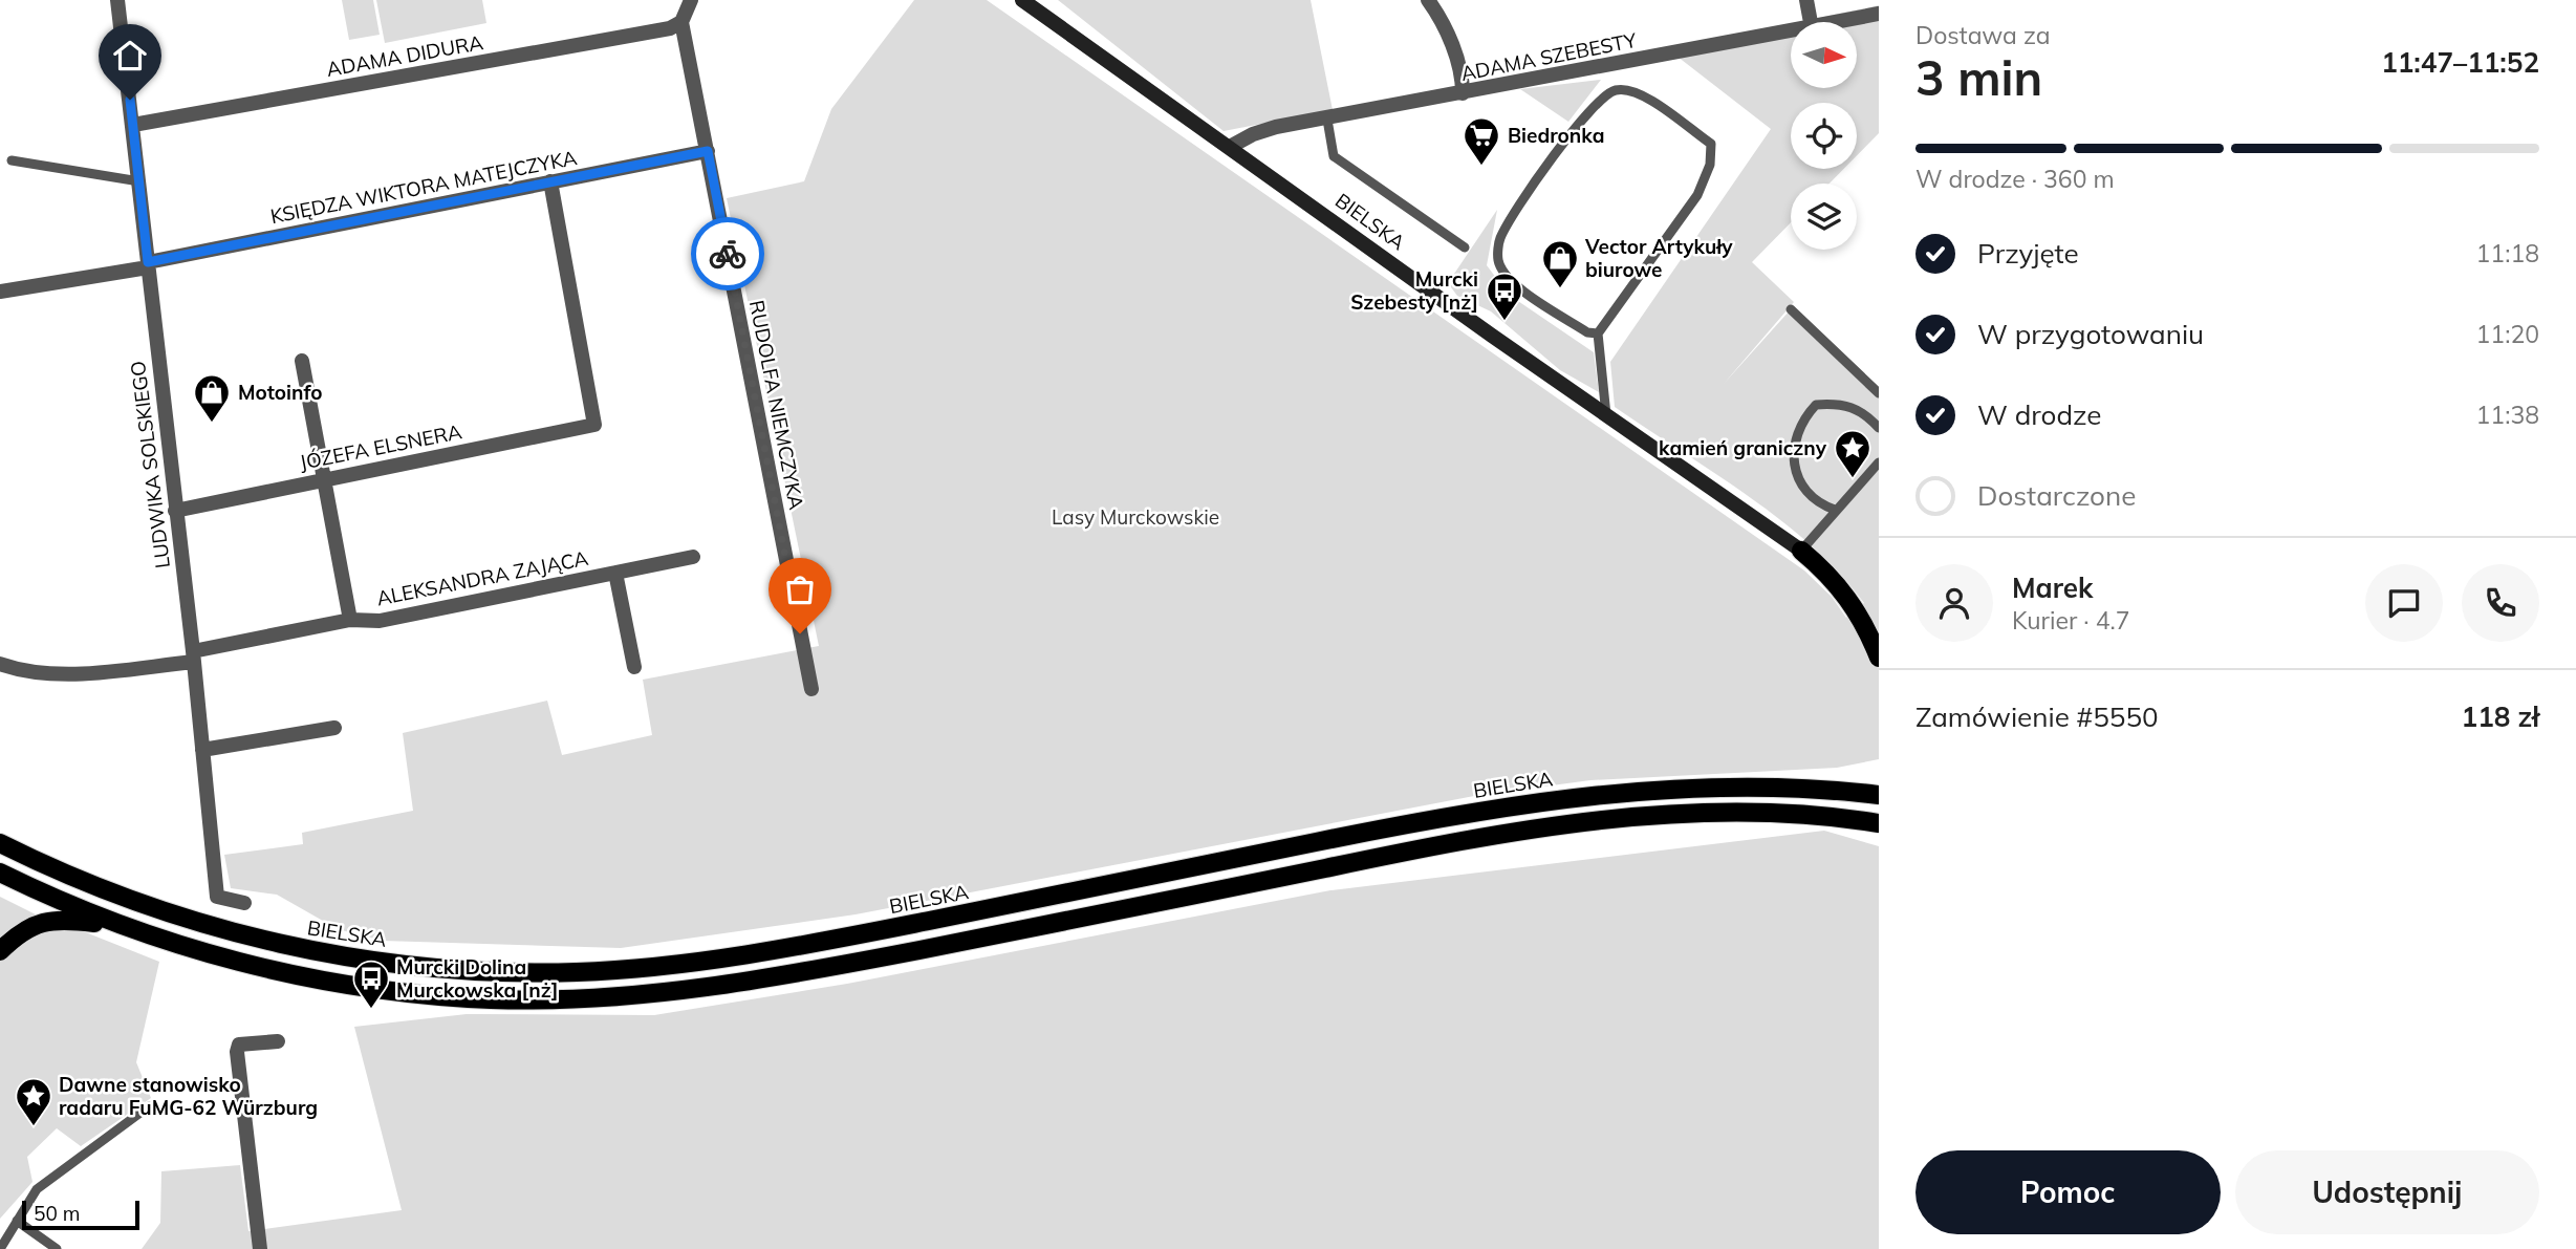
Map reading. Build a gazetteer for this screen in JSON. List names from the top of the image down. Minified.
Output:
{"streets":{"main road":["BIELSKA"],"street":["ADAMA DIDURA","ADAMA SZEBESTY","KSIĘDZA WIKTORA MATEJCZYKA","RUDOLFA NIEMCZYKA","JÓZEFA ELSNERA","LUDWIKA SOLSKIEGO","ALEKSANDRA ZAJĄCA"]},"crossings":[["ADAMA DIDURA","RUDOLFA NIEMCZYKA"],["ADAMA DIDURA","LUDWIKA SOLSKIEGO"],["ADAMA SZEBESTY","BIELSKA"],["KSIĘDZA WIKTORA MATEJCZYKA","RUDOLFA NIEMCZYKA"],["KSIĘDZA WIKTORA MATEJCZYKA","JÓZEFA ELSNERA"],["KSIĘDZA WIKTORA MATEJCZYKA","LUDWIKA SOLSKIEGO"],["JÓZEFA ELSNERA","LUDWIKA SOLSKIEGO"],["LUDWIKA SOLSKIEGO","ALEKSANDRA ZAJĄCA"]],"parks":["Lasy Murckowskie"],"places":{"supermarket":["Biedronka"],"shop":["Vector Artykuły biurowe","Motoinfo"],"bus stop":["Murcki Szebesty [nż]","Murcki Dolina Murckowska [nż]"],"place":["kamień graniczny","Dawne stanowisko radaru FuMG-62 Würzburg"]},"scale_bar":"50 m","north":"right","page":{"heading":["3 min","Dostawa za","11:47–11:52"],"panel":["Marek","Kurier · 4.7","Zamówienie #5550","118 zł"],"bar":"W drodze · 360 m","list":[["Przyjęte","11:18"],["W przygotowaniu","11:20"],["W drodze","11:38"],"Dostarczone"],"buttons":["Pomoc","Udostępnij"],"scale":"50 m"}}
